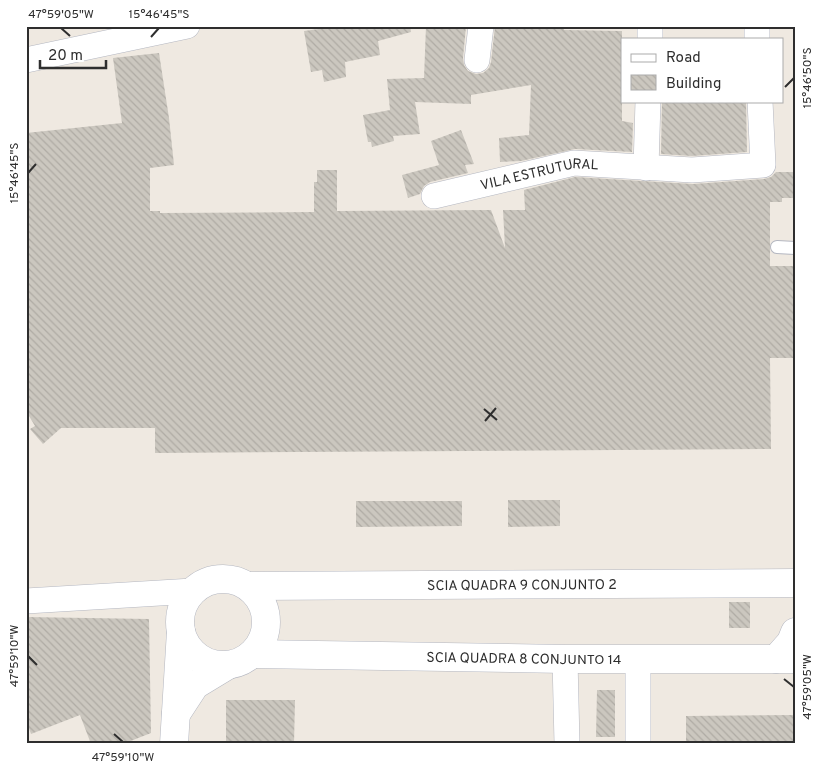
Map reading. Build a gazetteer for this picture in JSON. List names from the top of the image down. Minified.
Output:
{"streets":{"street":["VILA ESTRUTURAL","SCIA QUADRA 9 CONJUNTO 2","SCIA QUADRA 8 CONJUNTO 14"]},"crossings":[["SCIA QUADRA 9 CONJUNTO 2","SCIA QUADRA 8 CONJUNTO 14"]],"legend":["Road","Building"],"scale_bar":"20 m","coordinates":["47°59'05\"W","15°46'45\"S","15°46'50\"S","47°59'10\"W"]}
